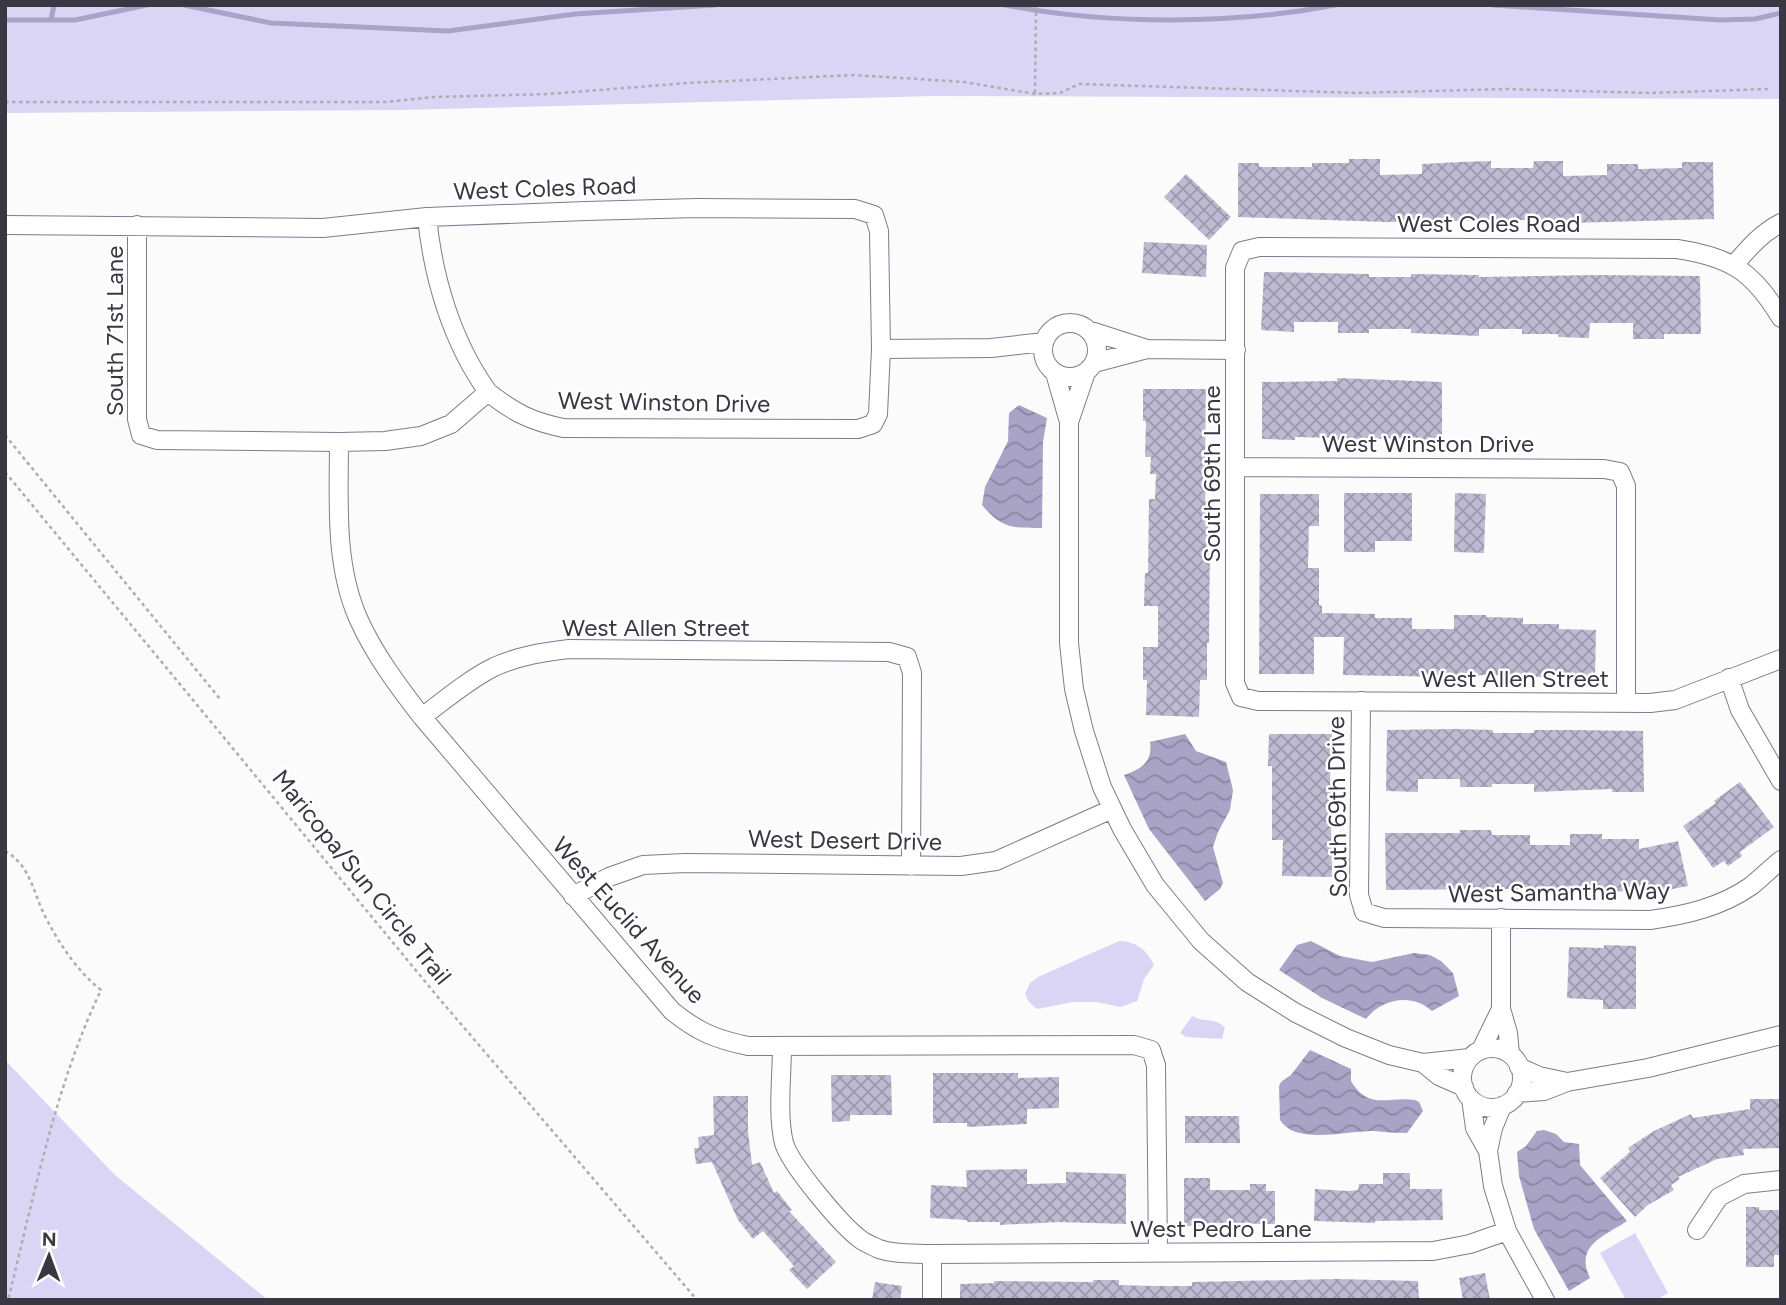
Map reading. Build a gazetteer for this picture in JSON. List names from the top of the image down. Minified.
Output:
{"streets":{"street":["West Coles Road","South 71st Lane","West Winston Drive","South 69th Lane","West Allen Street","South 69th Drive","West Desert Drive","West Samantha Way","West Euclid Avenue","West Pedro Lane"],"path":["Maricopa/Sun Circle Trail"]},"crossings":[["West Coles Road","South 71st Lane"],["West Coles Road","West Winston Drive"],["West Coles Road","South 69th Lane"],["South 71st Lane","West Euclid Avenue"],["West Winston Drive","South 69th Lane"],["West Winston Drive","West Allen Street"],["South 69th Lane","West Allen Street"],["West Allen Street","South 69th Drive"],["West Allen Street","West Desert Drive"],["West Allen Street","West Euclid Avenue"],["South 69th Drive","West Samantha Way"],["West Desert Drive","West Euclid Avenue"],["West Euclid Avenue","West Pedro Lane"]],"north":"top"}
